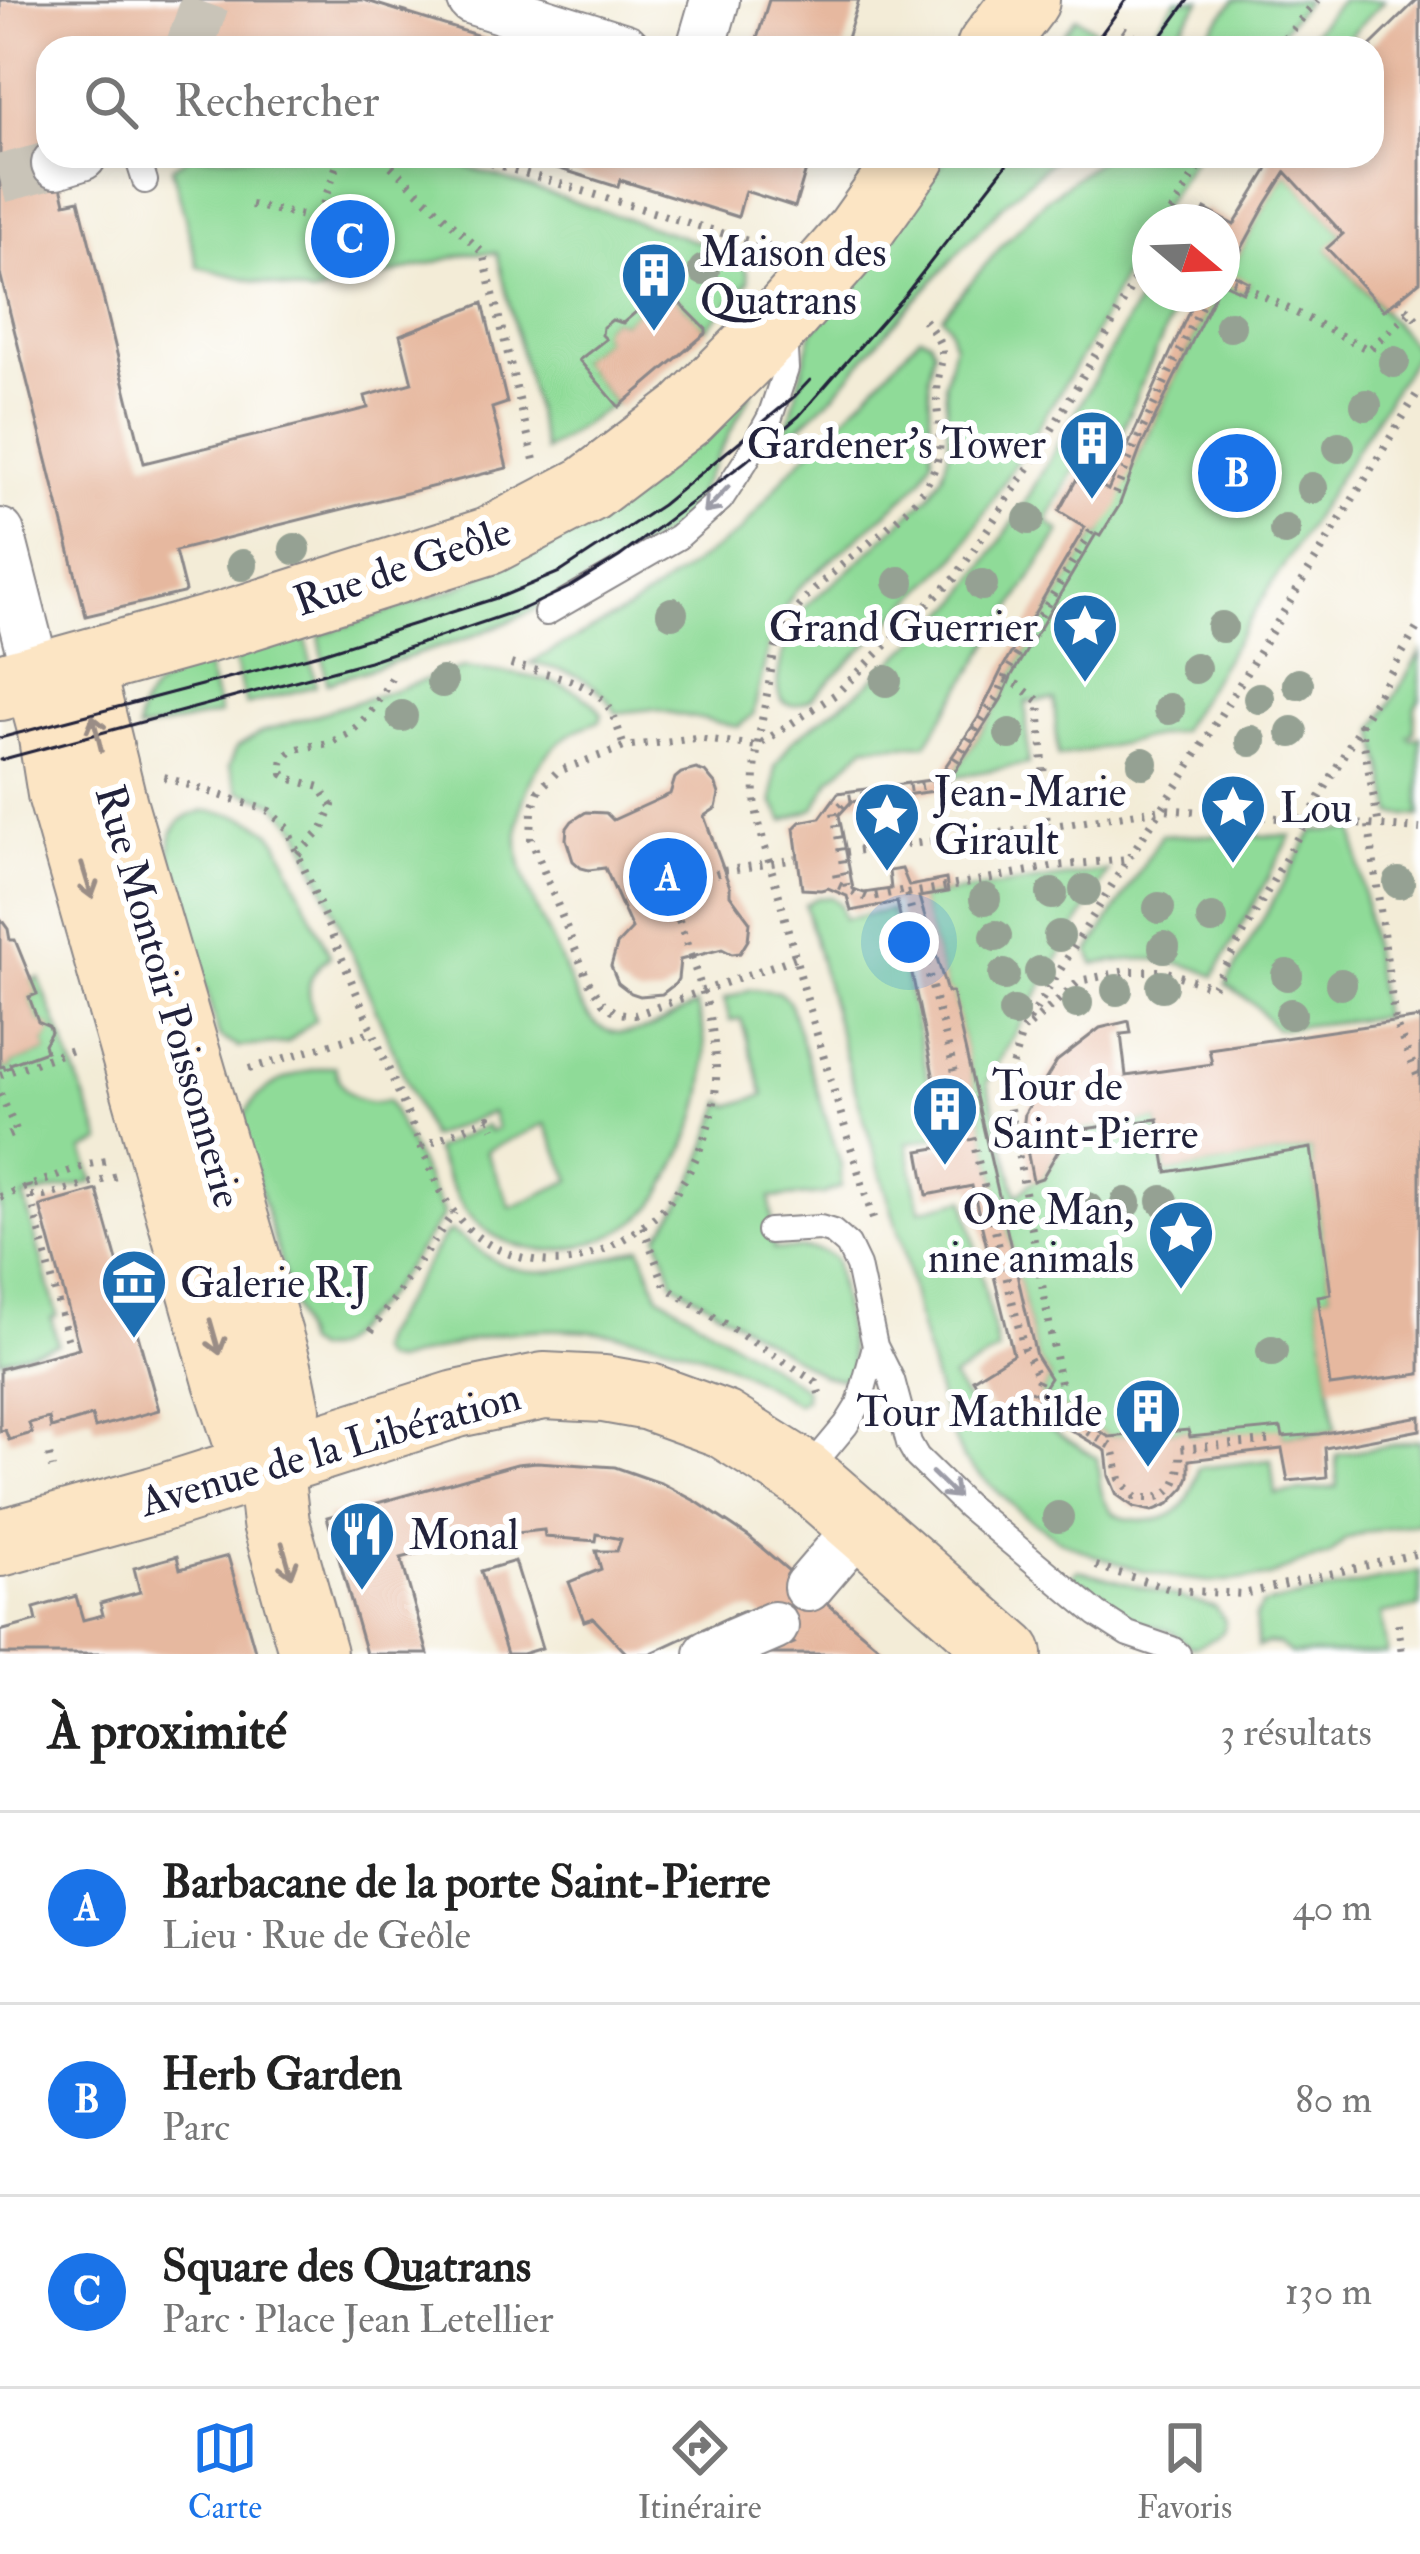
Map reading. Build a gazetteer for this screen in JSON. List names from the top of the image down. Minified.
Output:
{"streets":{"main road":["Rue de Geôle","Rue Montoir Poissonnerie","Avenue de la Libération"]},"crossings":[["Rue de Geôle","Rue Montoir Poissonnerie"],["Rue Montoir Poissonnerie","Avenue de la Libération"]],"places":{"building":["Maison des Quatrans","Gardener's Tower","Tour de Saint-Pierre","Tour Mathilde"],"place":["Grand Guerrier","Lou","Jean-Marie Girault","One Man, nine animals"],"museum":["Galerie R.J"],"restaurant":["Monal"]},"north":"right","page":{"search":"Rechercher","pins":["C","B","A"],"heading":["À proximité","3 résultats"],"list":[{"mark":"A","name":"Barbacane de la porte Saint-Pierre","note":"Lieu · Rue de Geôle","value":"40 m"},{"mark":"B","name":"Herb Garden","note":"Parc","value":"80 m"},{"mark":"C","name":"Square des Quatrans","note":"Parc · Place Jean Letellier","value":"130 m"}],"nav":["Carte","Itinéraire","Favoris"]}}
